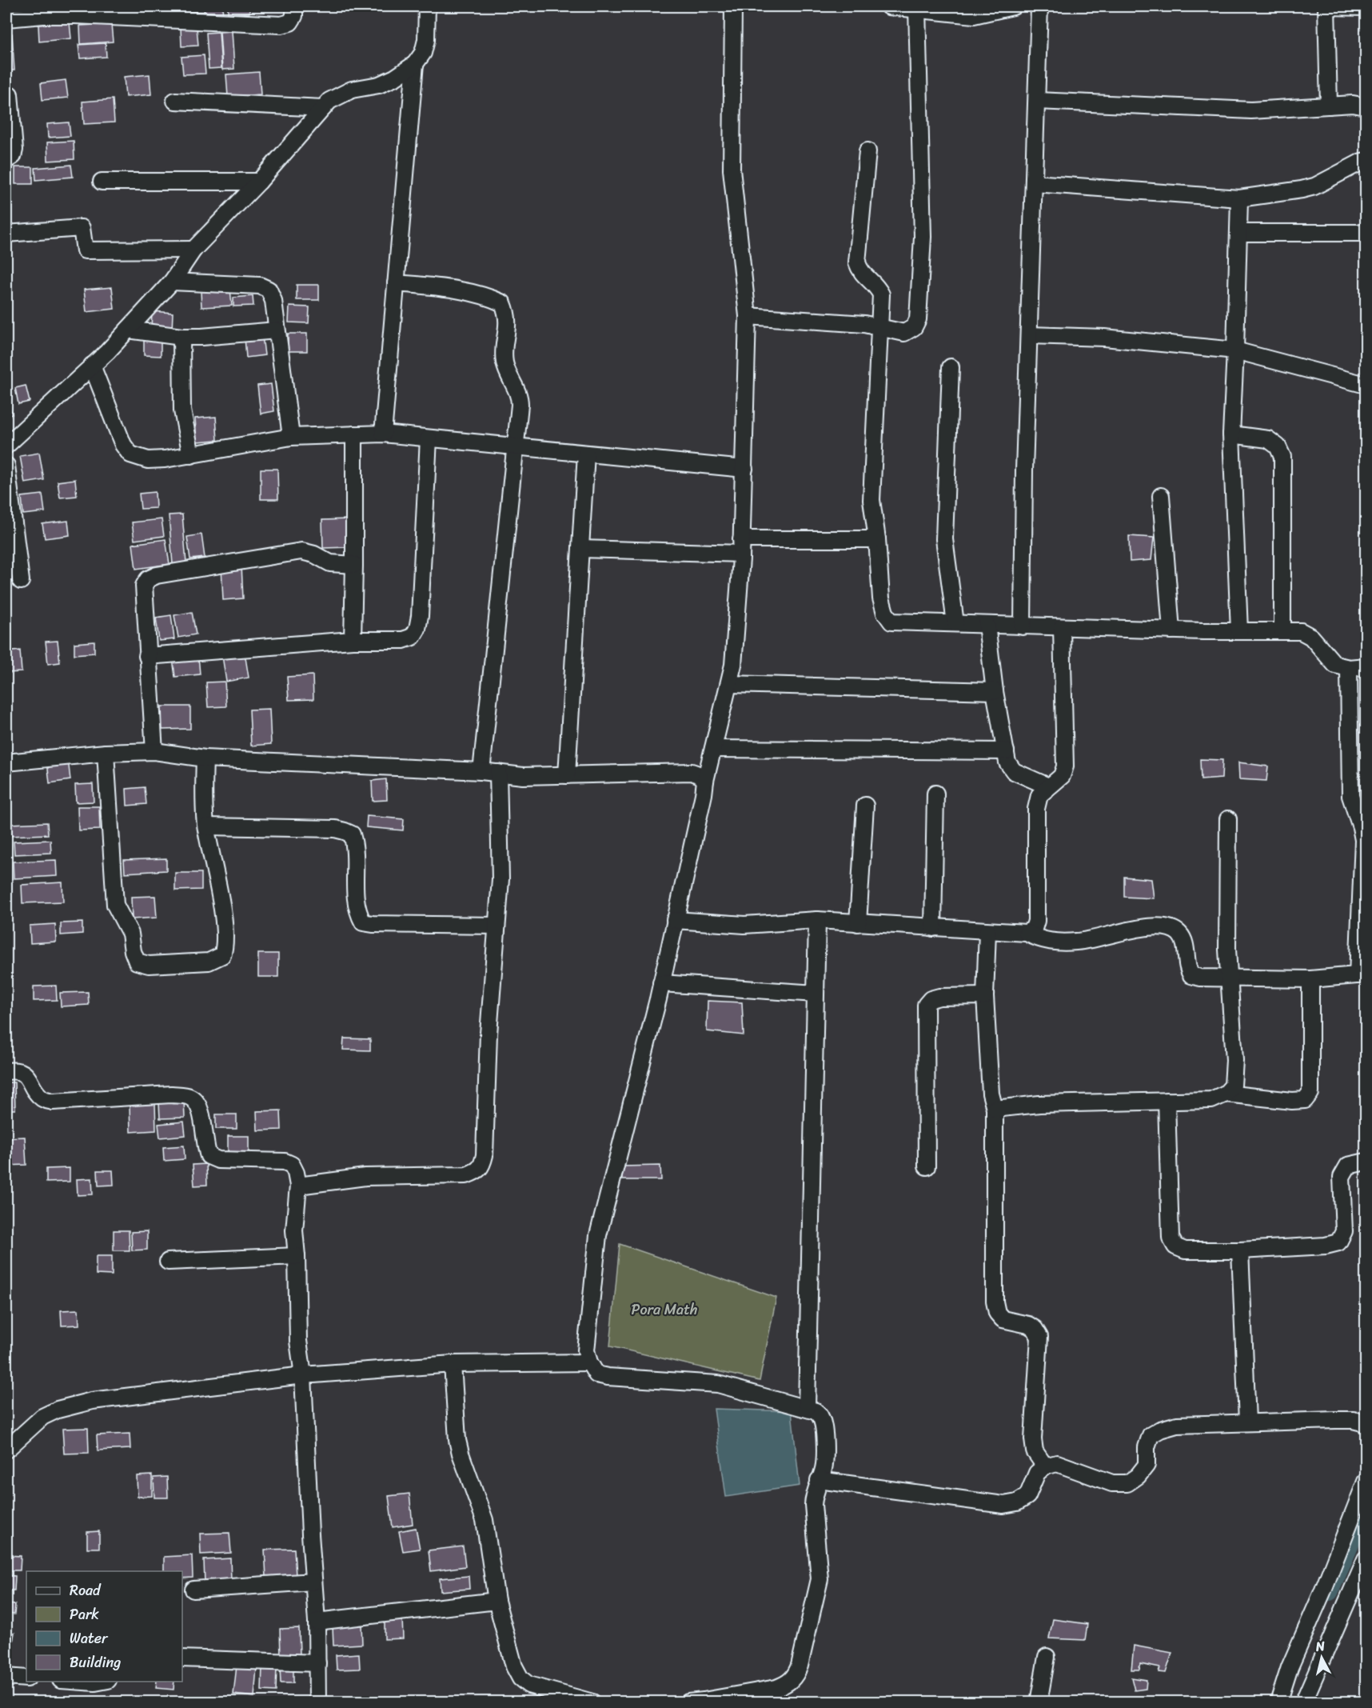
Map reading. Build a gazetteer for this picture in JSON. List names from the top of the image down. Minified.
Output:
{"parks":["Pora Math"],"legend":["Road","Park","Water","Building"],"north":"top"}
